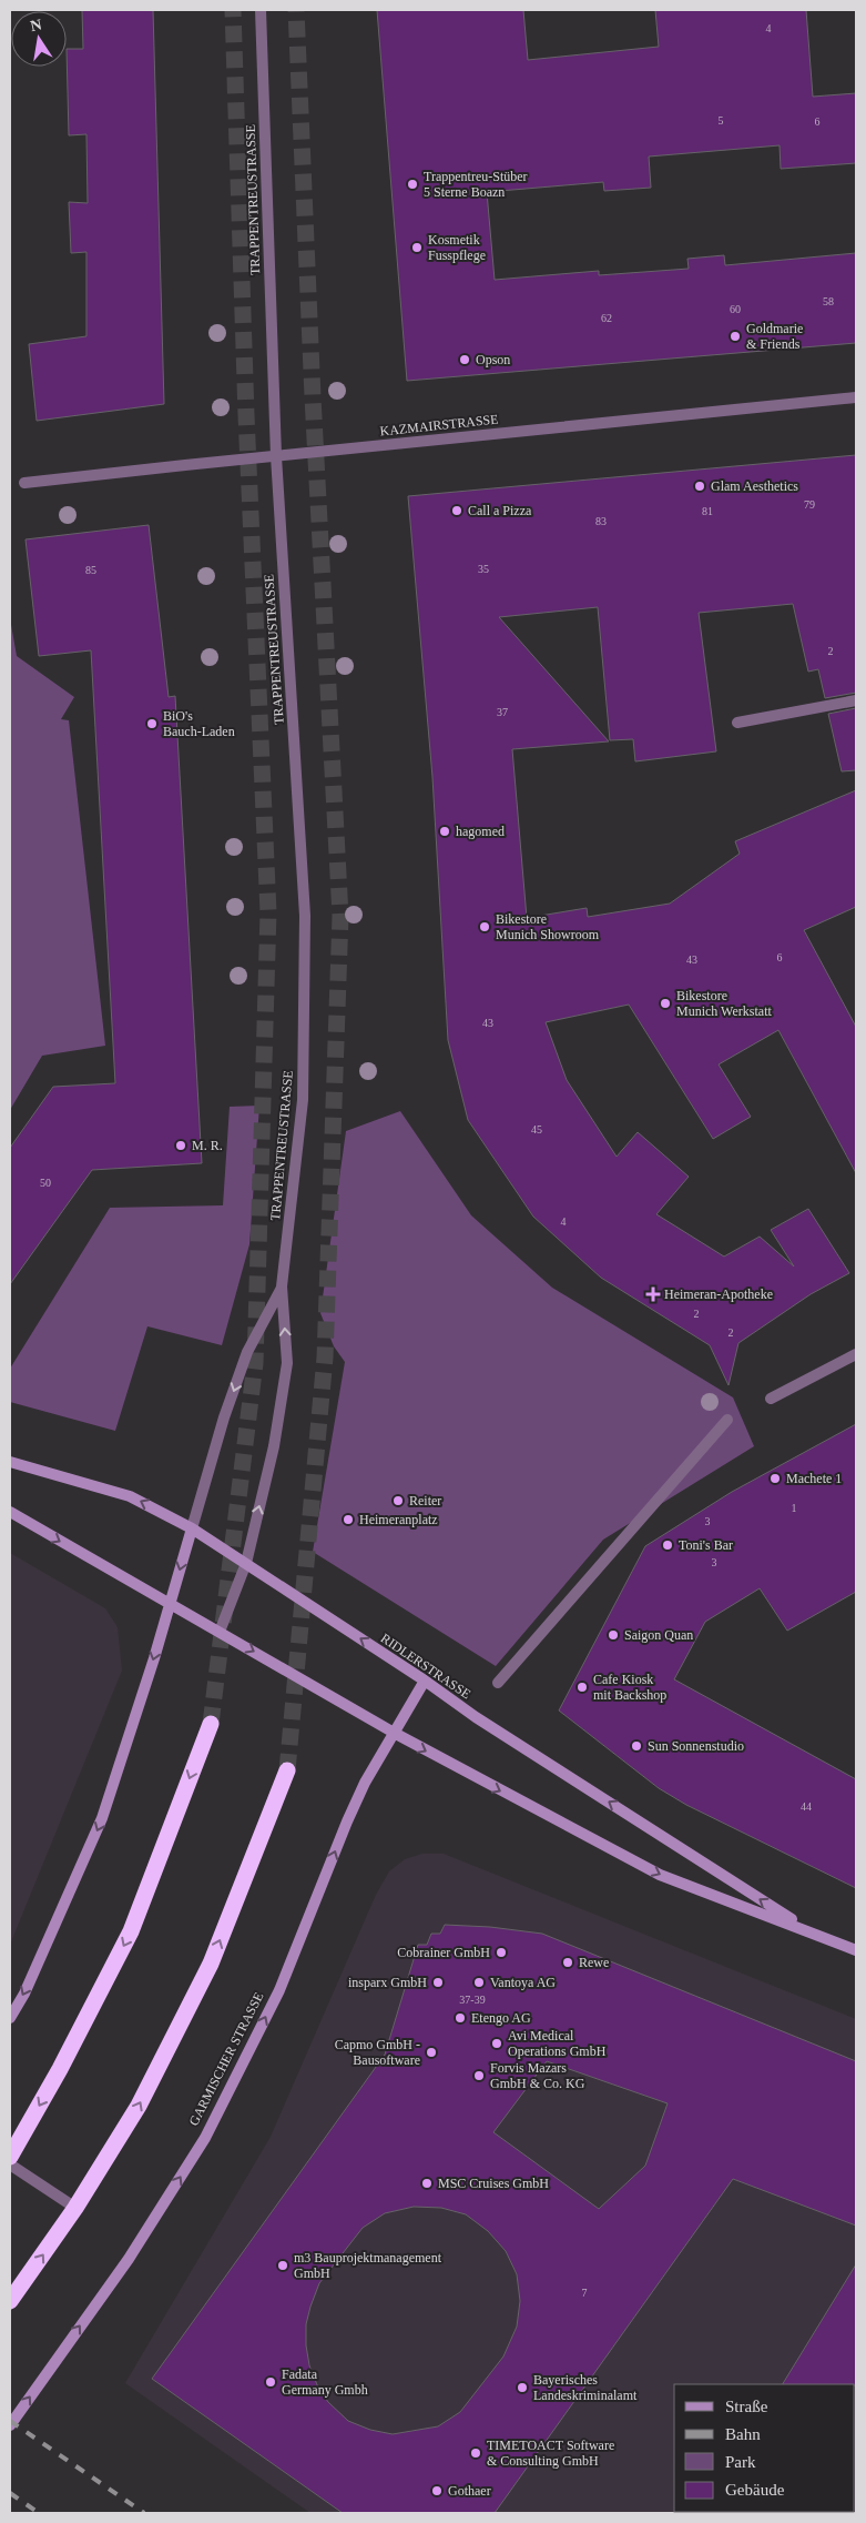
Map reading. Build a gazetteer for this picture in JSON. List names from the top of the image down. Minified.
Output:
{"streets":{"street":["TRAPPENTREUSTRASSE","KAZMAIRSTRASSE","RIDLERSTRASSE","GARMISCHER STRASSE"]},"crossings":[["TRAPPENTREUSTRASSE","KAZMAIRSTRASSE"],["TRAPPENTREUSTRASSE","RIDLERSTRASSE"],["RIDLERSTRASSE","GARMISCHER STRASSE"]],"one_way":["GARMISCHER STRASSE"],"places":{"other":["Trappentreu-Stüber 5 Sterne Boazn","Kosmetik Fusspflege","Goldmarie & Friends","Opson","Glam Aesthetics","Call a Pizza","BiO's Bauch-Laden","hagomed","Bikestore Munich Showroom","Bikestore Munich Werkstatt","M. R.","Machete 1","Reiter","Heimeranplatz","Toni's Bar","Saigon Quan","Cafe Kiosk mit Backshop","Sun Sonnenstudio","Cobrainer GmbH","Rewe","insparx GmbH","Vantoya AG","Etengo AG","Avi Medical Operations GmbH","Capmo GmbH - Bausoftware","Forvis Mazars GmbH & Co. KG","MSC Cruises GmbH","m3 Bauprojektmanagement GmbH","Fadata Germany Gmbh","Bayerisches Landeskriminalamt","TIMETOACT Software & Consulting GmbH","Gothaer"],"health":["Heimeran-Apotheke"]},"house_numbers":["4","5","6","58","60","62","79","81","83","35","85","2","37","6","43","43","45","50","4","2","2","1","3","3","44","37-39","7"],"legend":["Straße","Bahn","Park","Gebäude"],"north":"top"}
